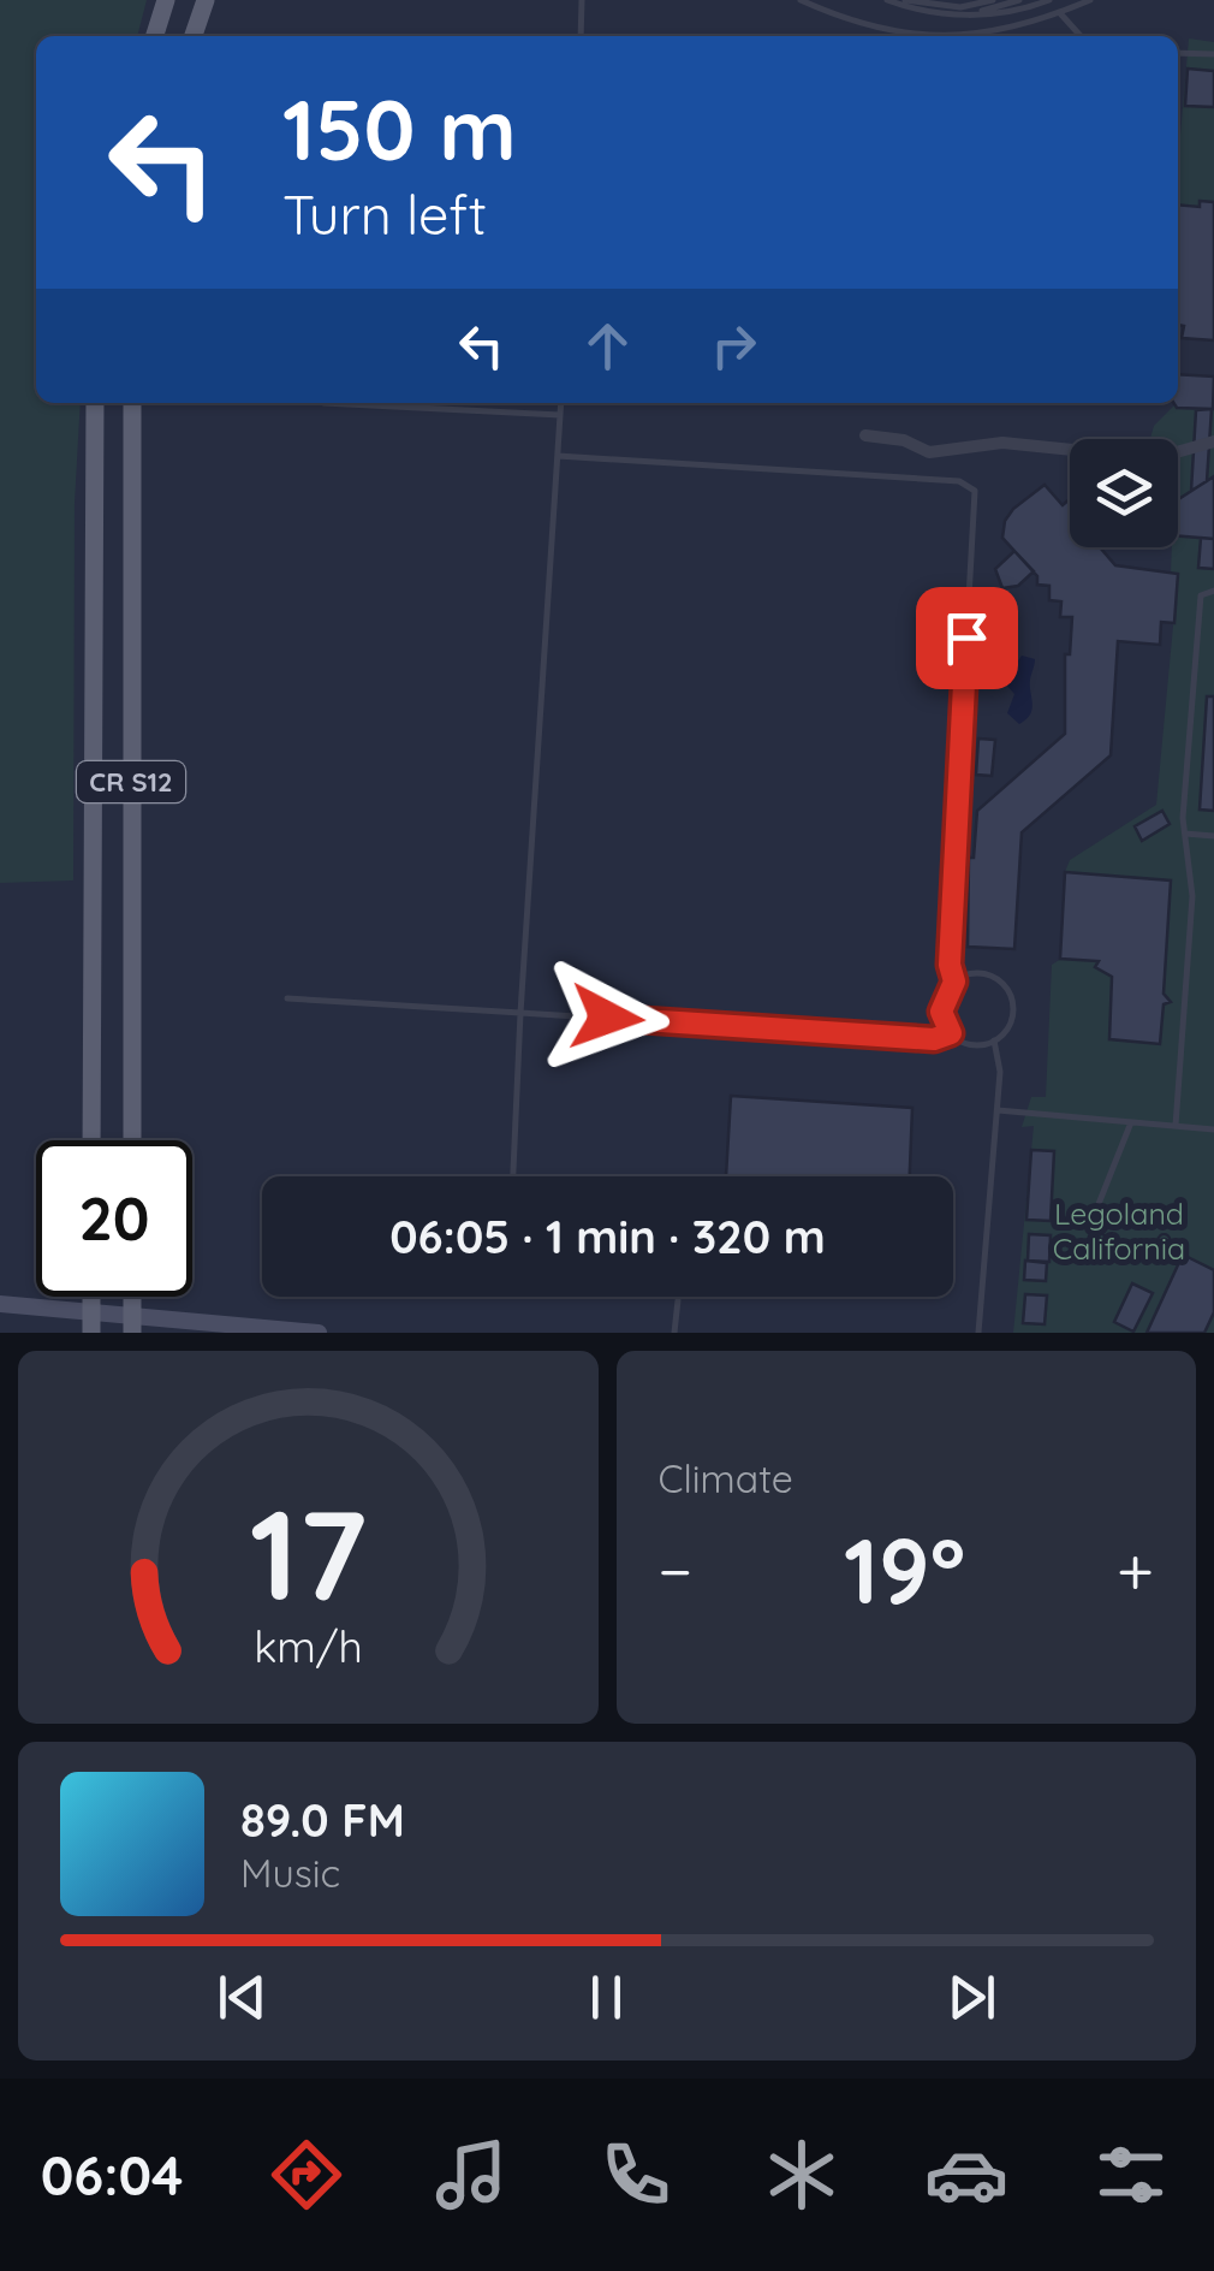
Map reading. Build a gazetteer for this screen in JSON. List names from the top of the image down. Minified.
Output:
{"streets":{"main road":["CR S12"]},"parks":["Legoland California"],"page":{"turn":["150 m","Turn left"],"limit":"20","trip":"06:05 · 1 min · 320 m","tile":"Climate","heat":["−","19°","+"],"song":["89.0 FM","Music"],"tabs":"06:04","gauge":["17","km/h"]}}
